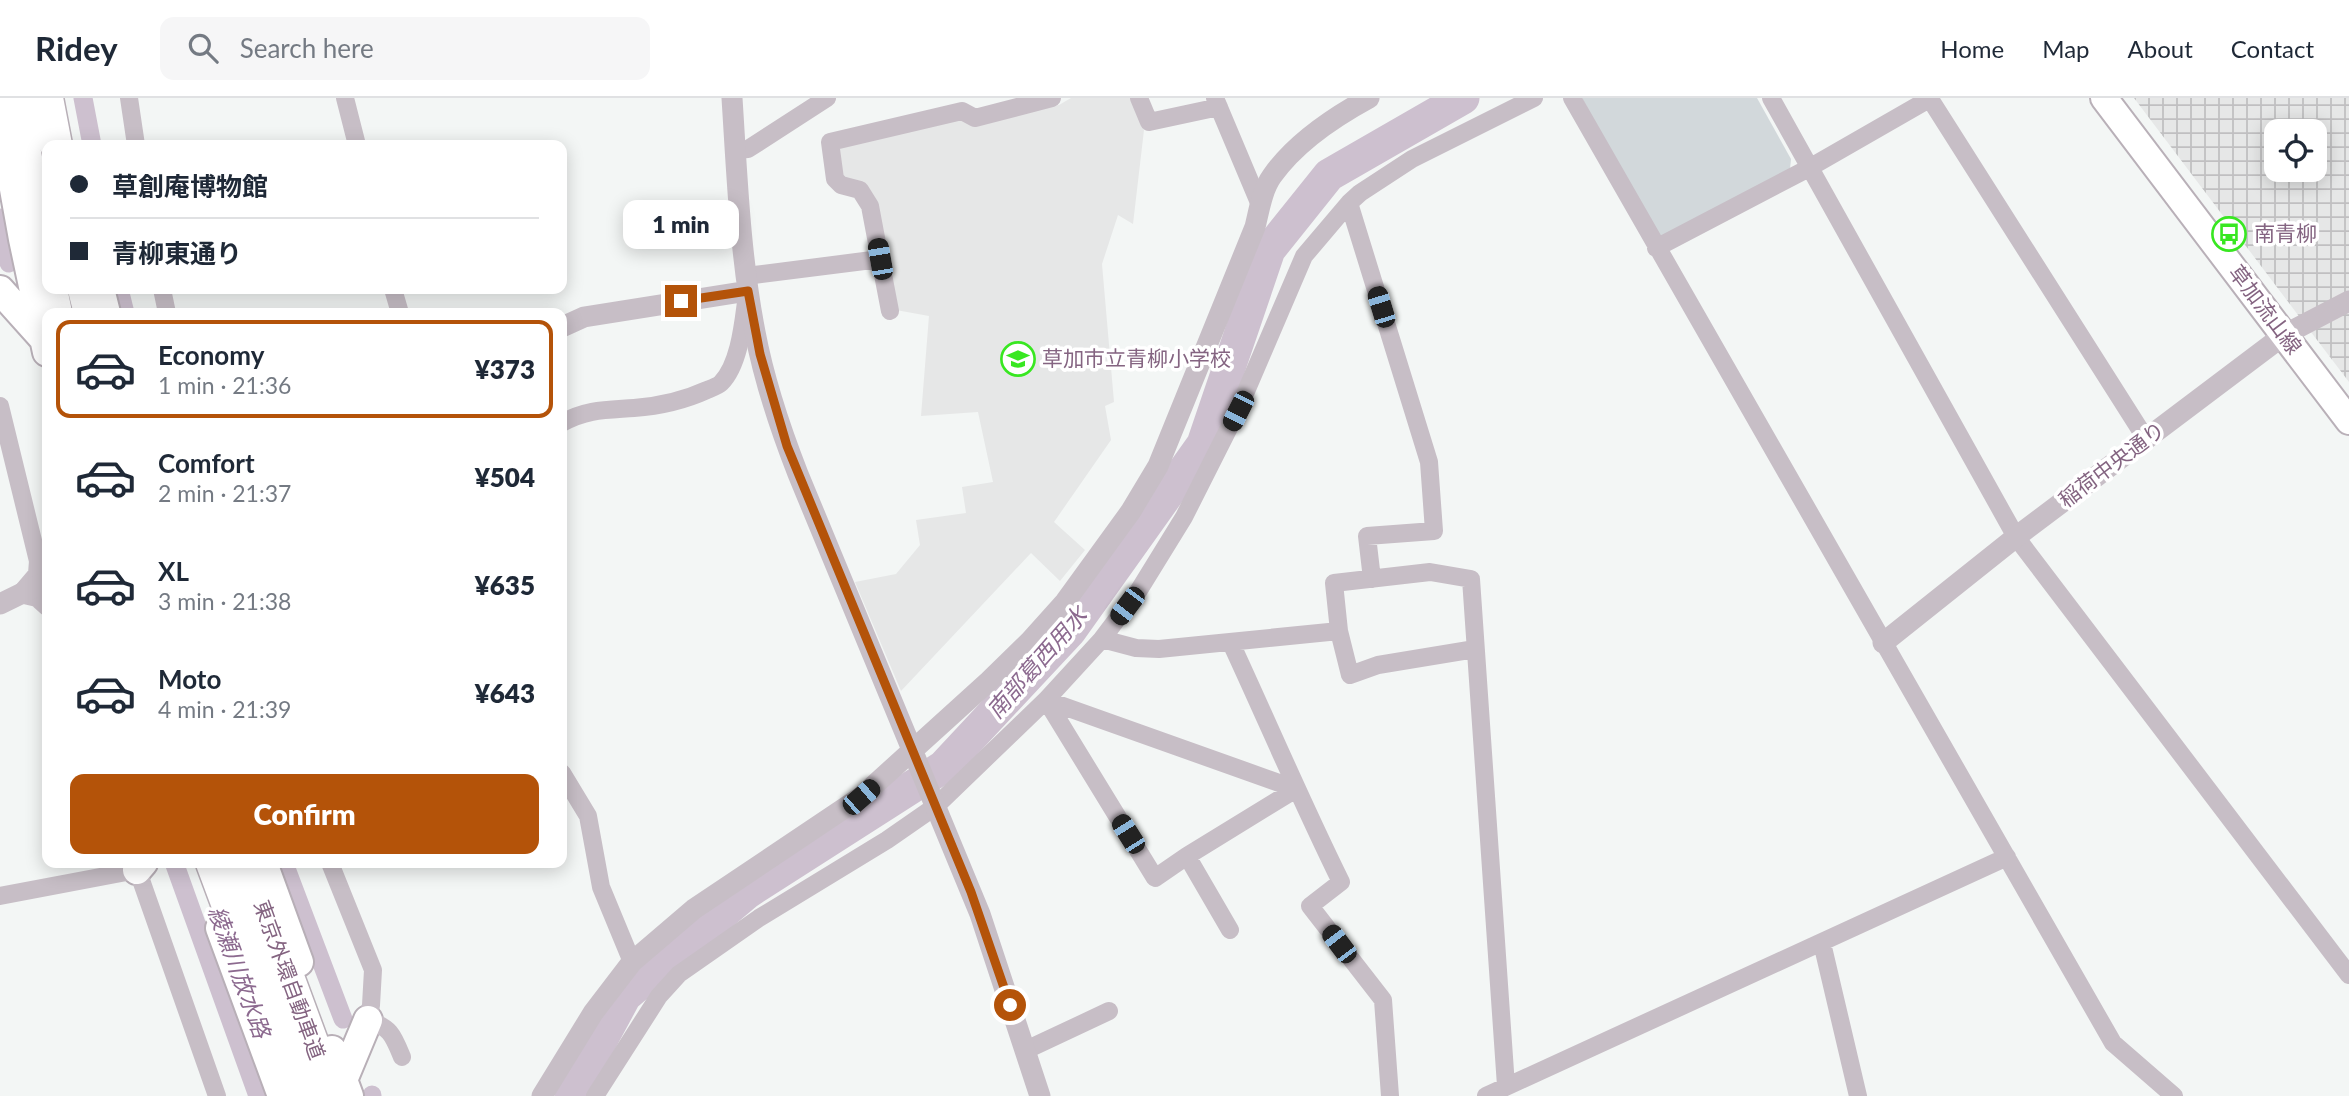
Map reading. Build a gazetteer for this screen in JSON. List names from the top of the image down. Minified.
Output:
{"streets":{"highway":["東京外環自動車道"],"main road":["草加流山線"],"street":["稲荷中央通り"]},"crossings":[["草加流山線","稲荷中央通り"]],"water":["南部葛西用水","綾瀬川放水路"],"places":{"bus stop":["南青柳"],"school or university":["草加市立青柳小学校"]},"page":{"header":"Ridey","search":"Search here","nav":["Home","Map","About","Contact"],"banner":["草創庵博物館","青柳東通り"],"bubble":"1 min","list":[{"name":"Economy","note":"1 min · 21:36","value":"¥373"},{"name":"Comfort","note":"2 min · 21:37","value":"¥504"},{"name":"XL","note":"3 min · 21:38","value":"¥635"},{"name":"Moto","note":"4 min · 21:39","value":"¥643"}],"buttons":"Confirm"}}
